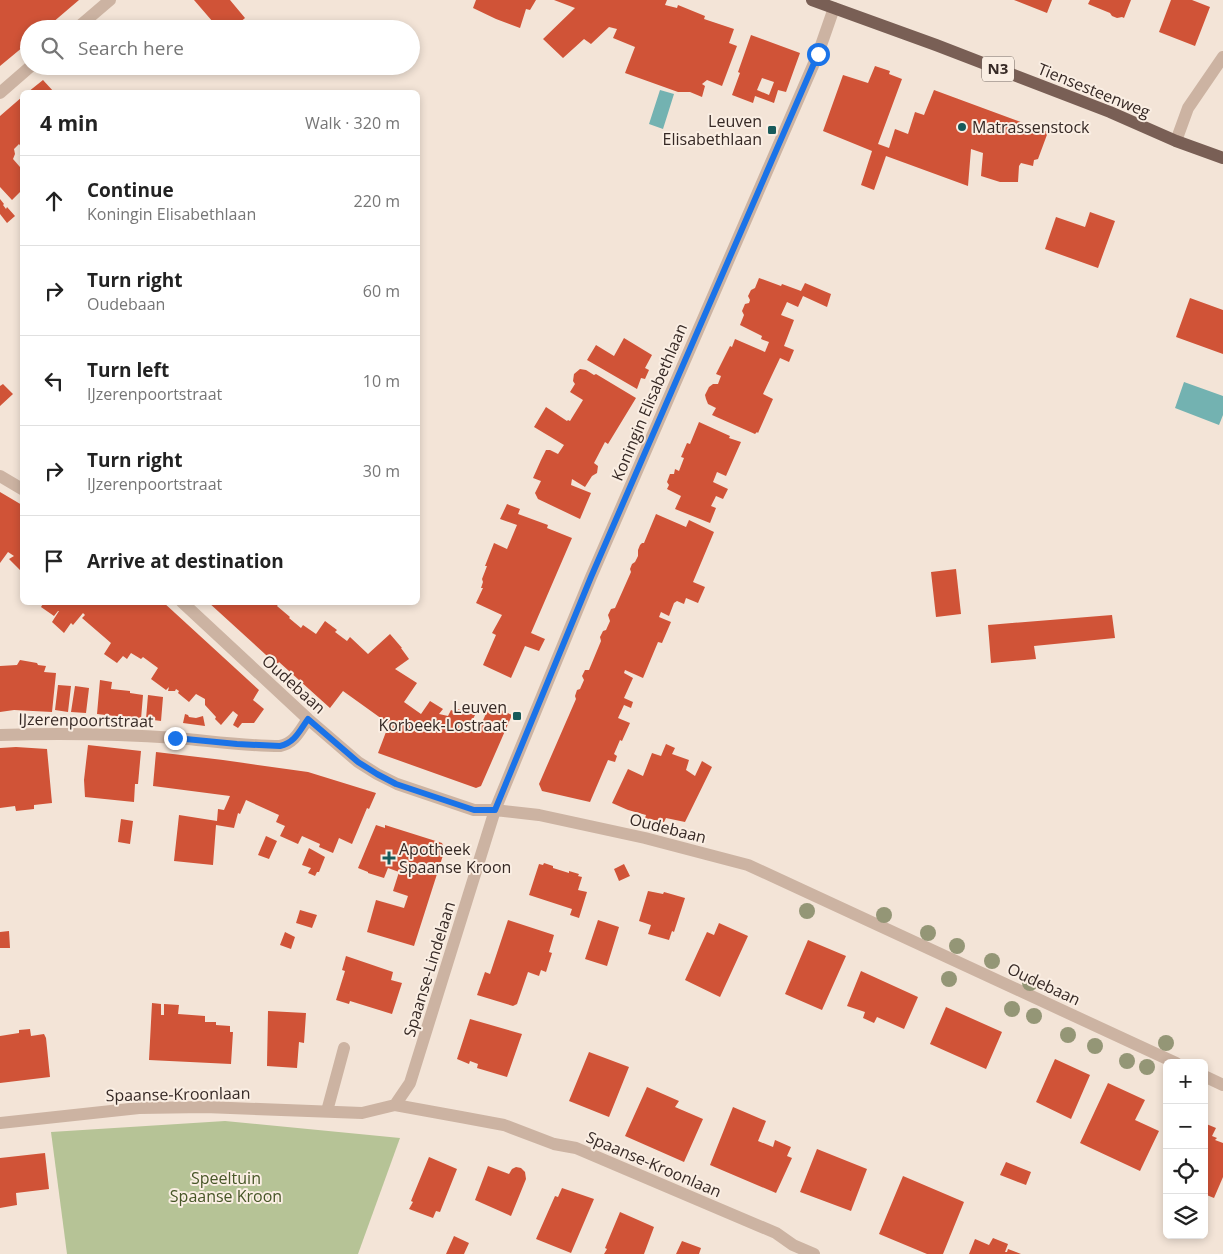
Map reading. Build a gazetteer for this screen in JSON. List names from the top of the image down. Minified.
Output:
{"streets":{"main road":["N3","Tiensesteenweg"],"street":["Koningin Elisabethlaan","Oudebaan","IJzerenpoortstraat","Spaanse-Lindelaan","Spaanse-Kroonlaan"]},"crossings":[["Tiensesteenweg","Koningin Elisabethlaan"],["Koningin Elisabethlaan","Oudebaan"],["Koningin Elisabethlaan","Spaanse-Lindelaan"],["Oudebaan","IJzerenpoortstraat"],["Oudebaan","Spaanse-Lindelaan"],["Spaanse-Lindelaan","Spaanse-Kroonlaan"]],"parks":["Speeltuin Spaanse Kroon"],"places":{"other":["Matrassenstock"],"transit":["Leuven Elisabethlaan","Leuven Korbeek-Lostraat"],"health":["Apotheek Spaanse Kroon"]},"page":{"search":"Search here","heading":["4 min","Walk · 320 m"],"list":[["Continue","Koningin Elisabethlaan","220 m"],["Turn right","Oudebaan","60 m"],["Turn left","IJzerenpoortstraat","10 m"],["Turn right","IJzerenpoortstraat","30 m"],"Arrive at destination"],"map_buttons":["+","−"]}}
